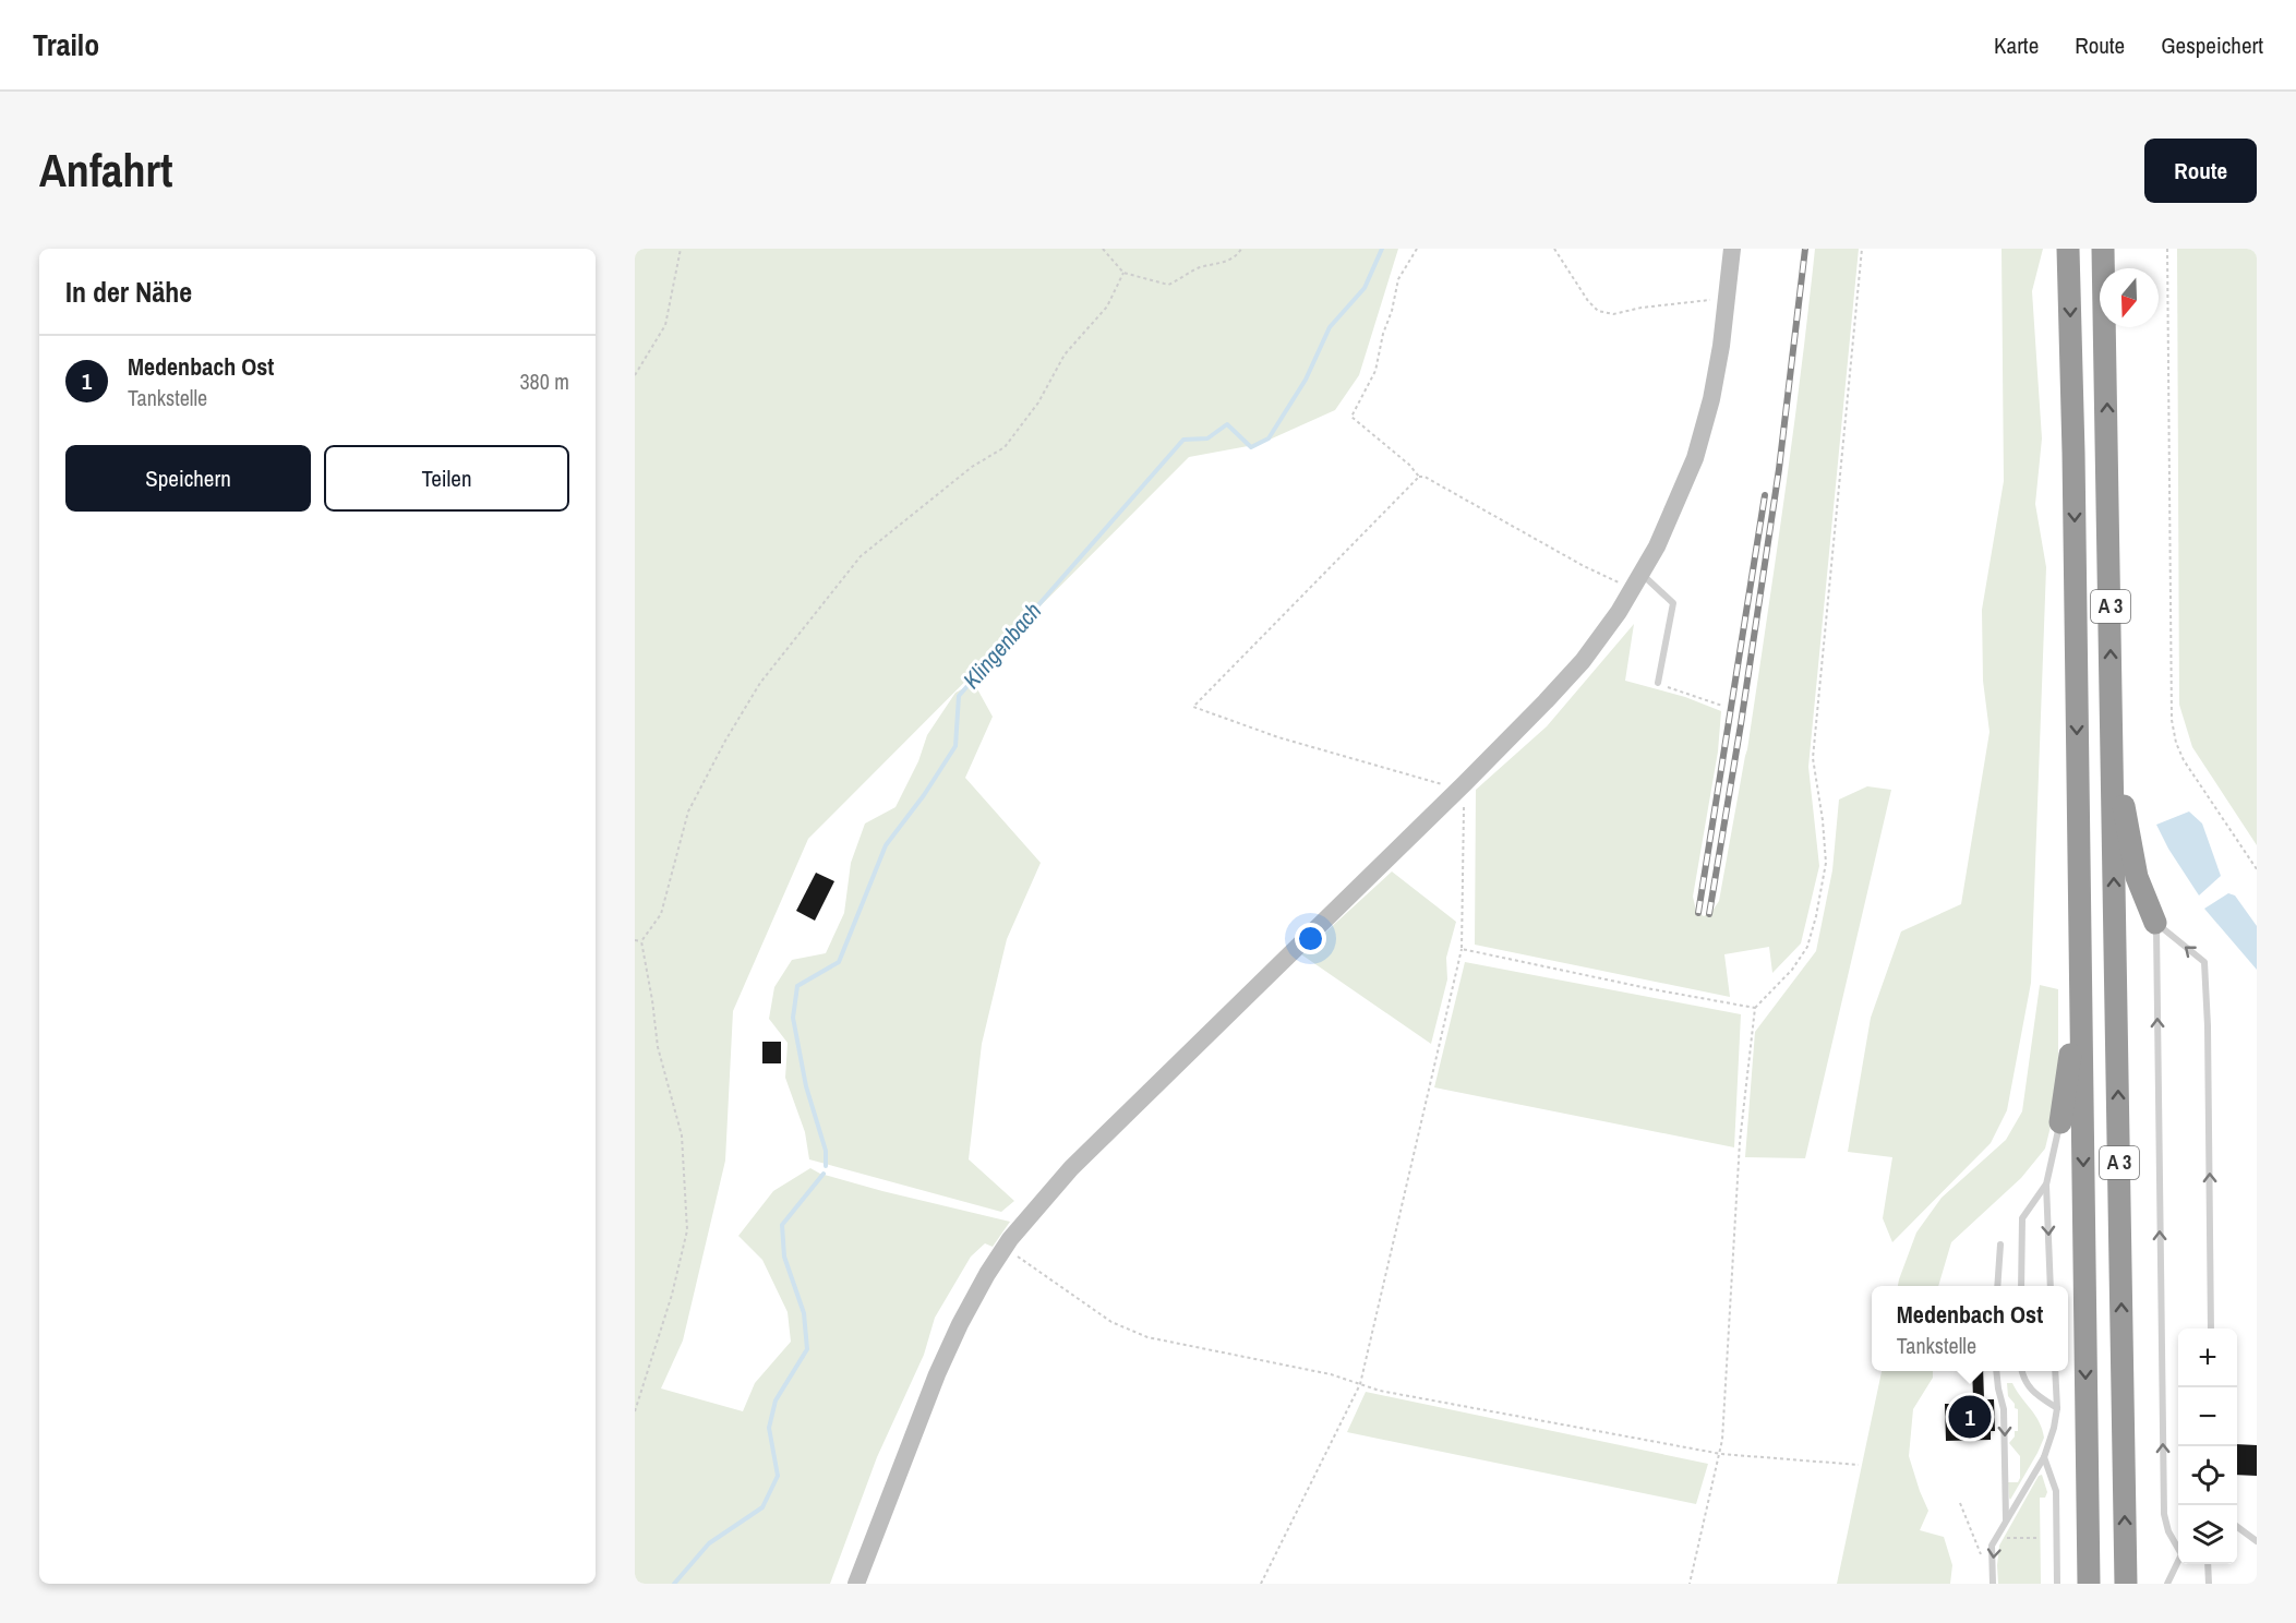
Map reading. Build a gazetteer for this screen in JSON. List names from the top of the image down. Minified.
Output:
{"streets":{"highway":["A 3"]},"water":["Klingenbach"],"north":"bottom","page":{"header":"Trailo","nav":["Karte","Route","Gespeichert"],"buttons":["Route",["Speichern","Teilen"]],"title":"Anfahrt","heading":"In der Nähe","list":[{"mark":"1","name":"Medenbach Ost","note":"Tankstelle","value":"380 m"}],"popup":["Medenbach Ost","Tankstelle"],"map_buttons":["+","−"],"pins":"1"}}
